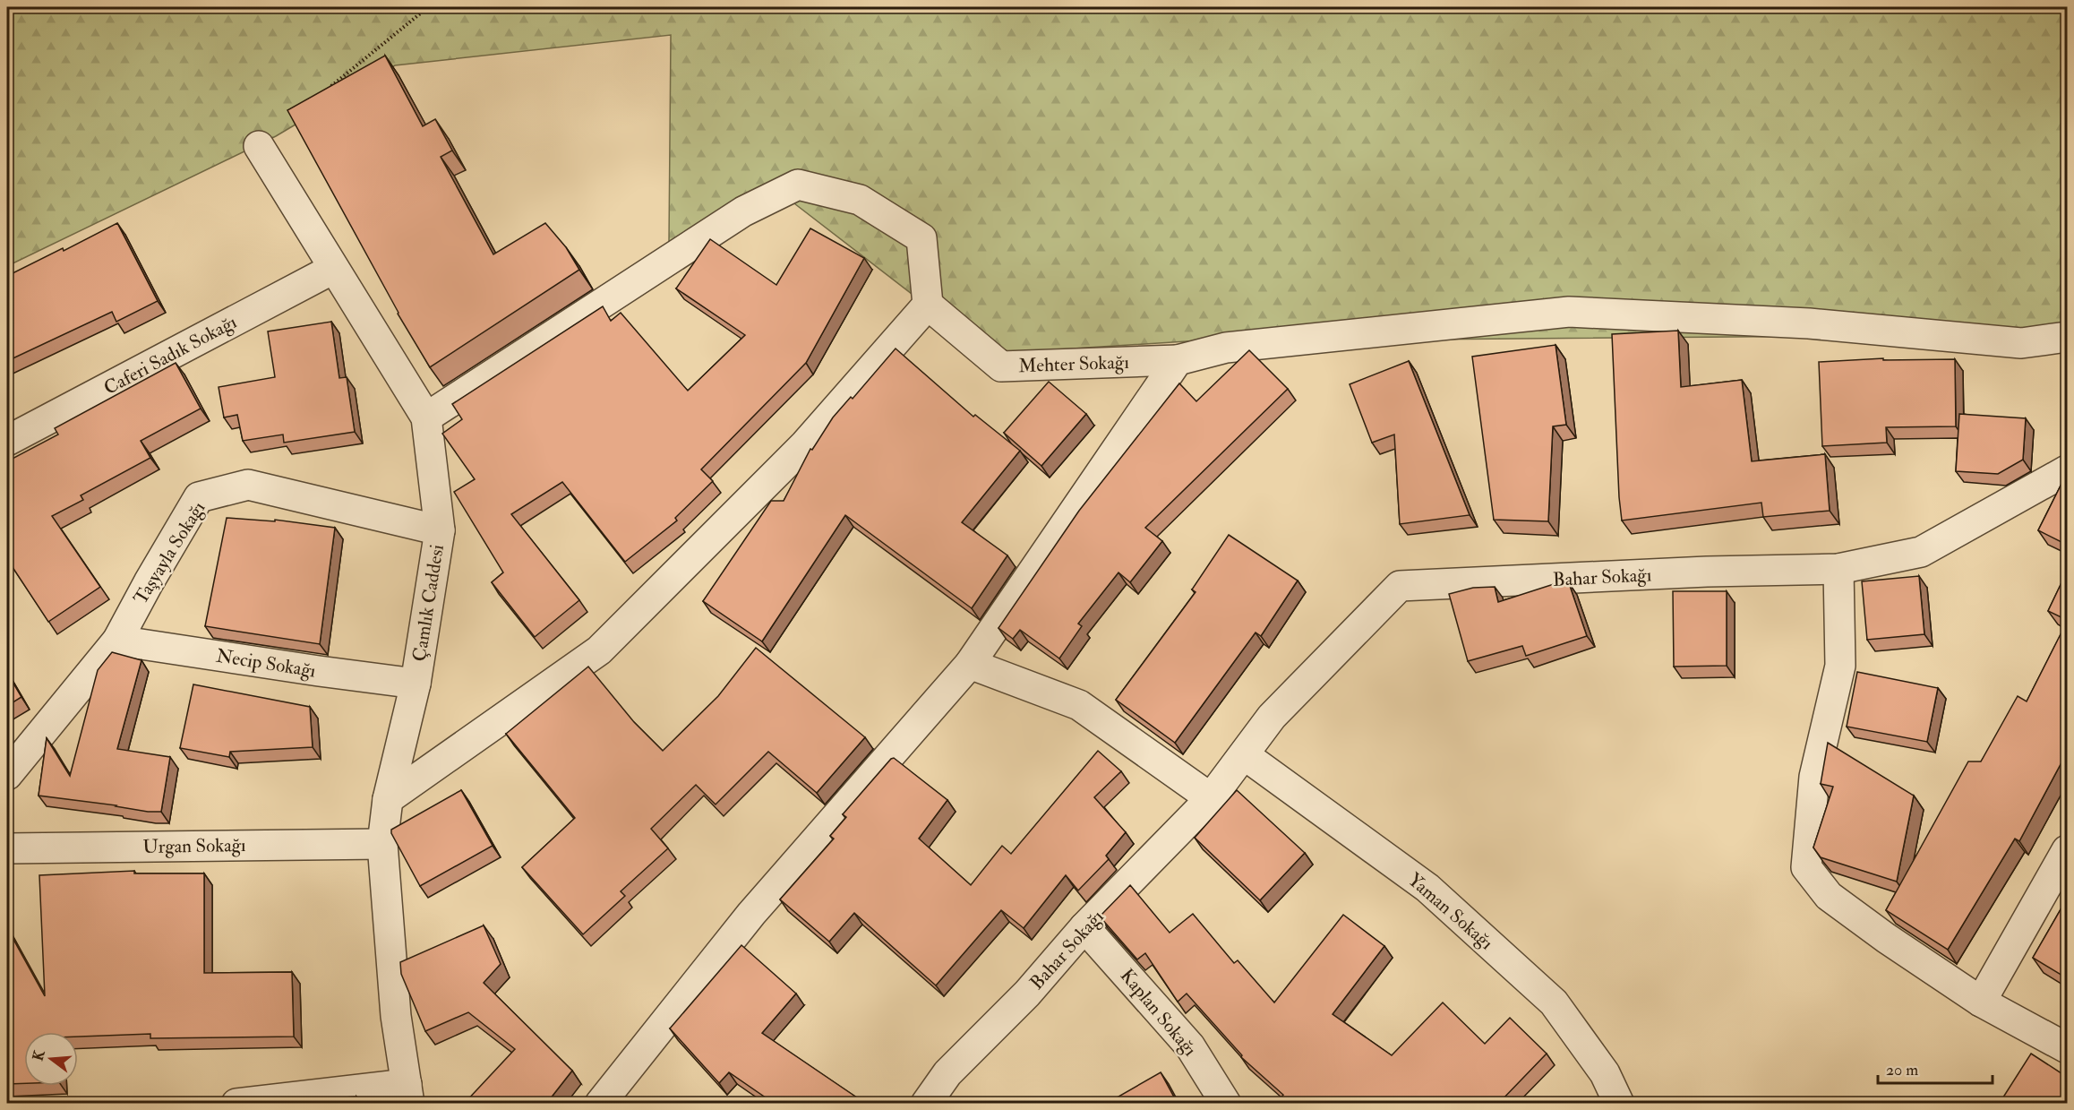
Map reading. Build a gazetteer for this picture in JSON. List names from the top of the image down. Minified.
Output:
{"streets":{"street":["Caferi Sadık Sokağı","Mehter Sokağı","Taşyayla Sokağı","Bahar Sokağı","Çamlık Caddesi","Necip Sokağı","Urgan Sokağı","Yaman Sokağı","Kaplan Sokağı"]},"crossings":[["Caferi Sadık Sokağı","Çamlık Caddesi"],["Taşyayla Sokağı","Çamlık Caddesi"],["Taşyayla Sokağı","Necip Sokağı"],["Bahar Sokağı","Yaman Sokağı"],["Bahar Sokağı","Kaplan Sokağı"],["Çamlık Caddesi","Necip Sokağı"],["Çamlık Caddesi","Urgan Sokağı"]],"scale_bar":"20 m","north":"left"}
